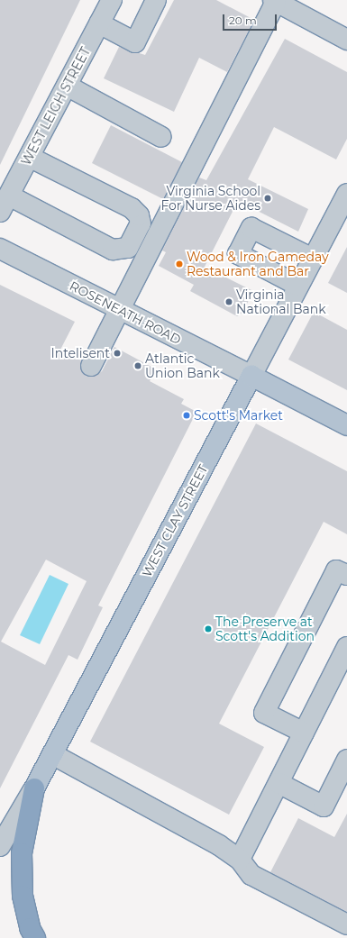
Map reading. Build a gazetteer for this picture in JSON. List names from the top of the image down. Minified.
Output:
{"streets":{"main road":["ROSENEATH ROAD","WEST CLAY STREET"],"street":["WEST LEIGH STREET"]},"crossings":[["ROSENEATH ROAD","WEST CLAY STREET"]],"places":["Virginia School For Nurse Aides","Wood & Iron Gameday Restaurant and Bar","Virginia National Bank","Intelisent","Atlantic Union Bank","Scott's Market","The Preserve at Scott's Addition"],"scale_bar":"20 m"}
